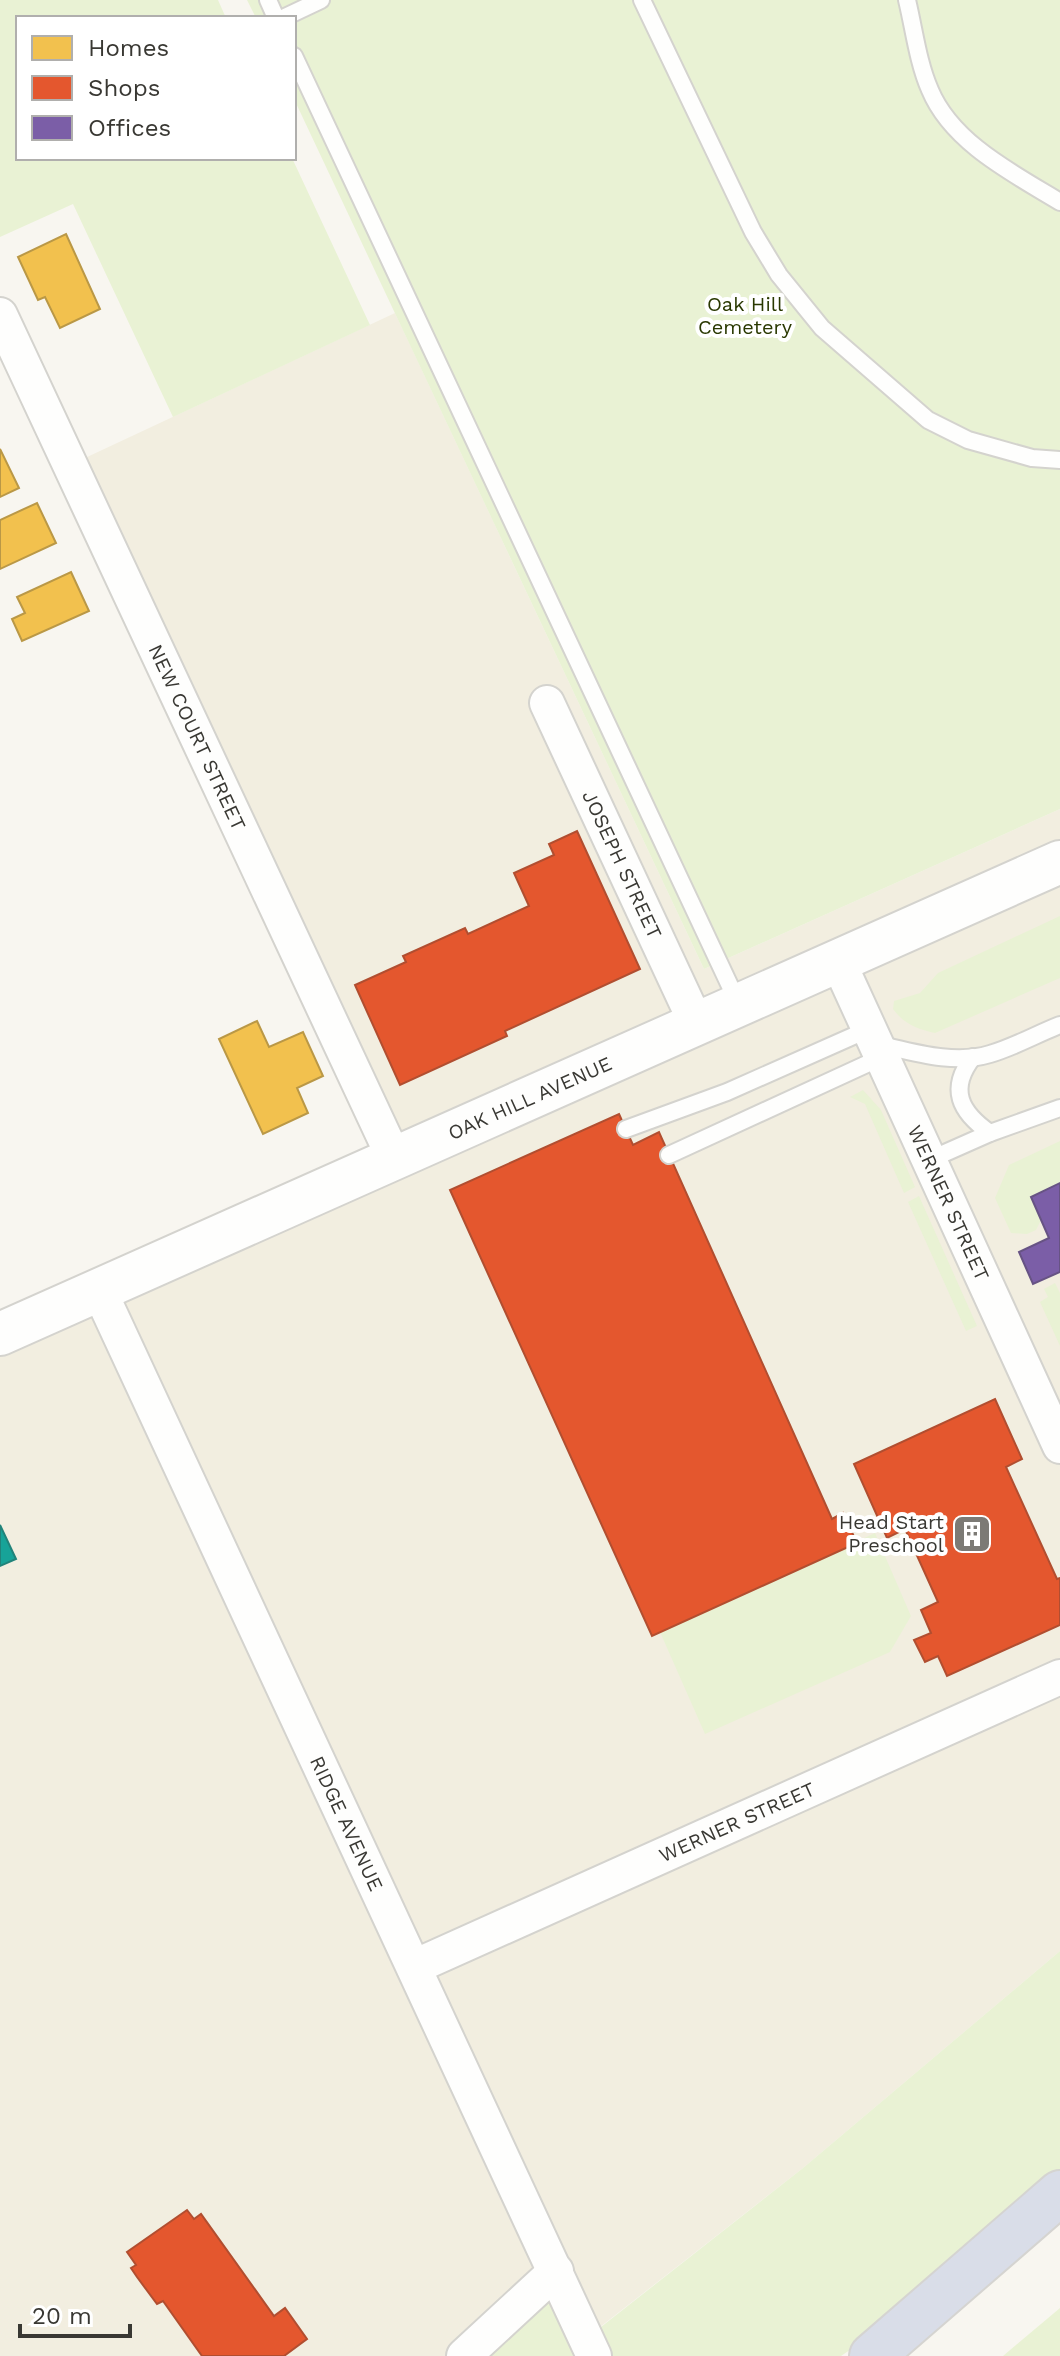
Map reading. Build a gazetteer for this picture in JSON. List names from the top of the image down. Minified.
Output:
{"streets":{"street":["NEW COURT STREET","JOSEPH STREET","OAK HILL AVENUE","WERNER STREET","RIDGE AVENUE"]},"crossings":[["NEW COURT STREET","OAK HILL AVENUE"],["JOSEPH STREET","OAK HILL AVENUE"],["OAK HILL AVENUE","WERNER STREET"],["OAK HILL AVENUE","RIDGE AVENUE"],["WERNER STREET","RIDGE AVENUE"]],"parks":["Oak Hill Cemetery"],"places":{"building":["Head Start Preschool"]},"legend":["Homes","Shops","Offices"],"scale_bar":"20 m"}
